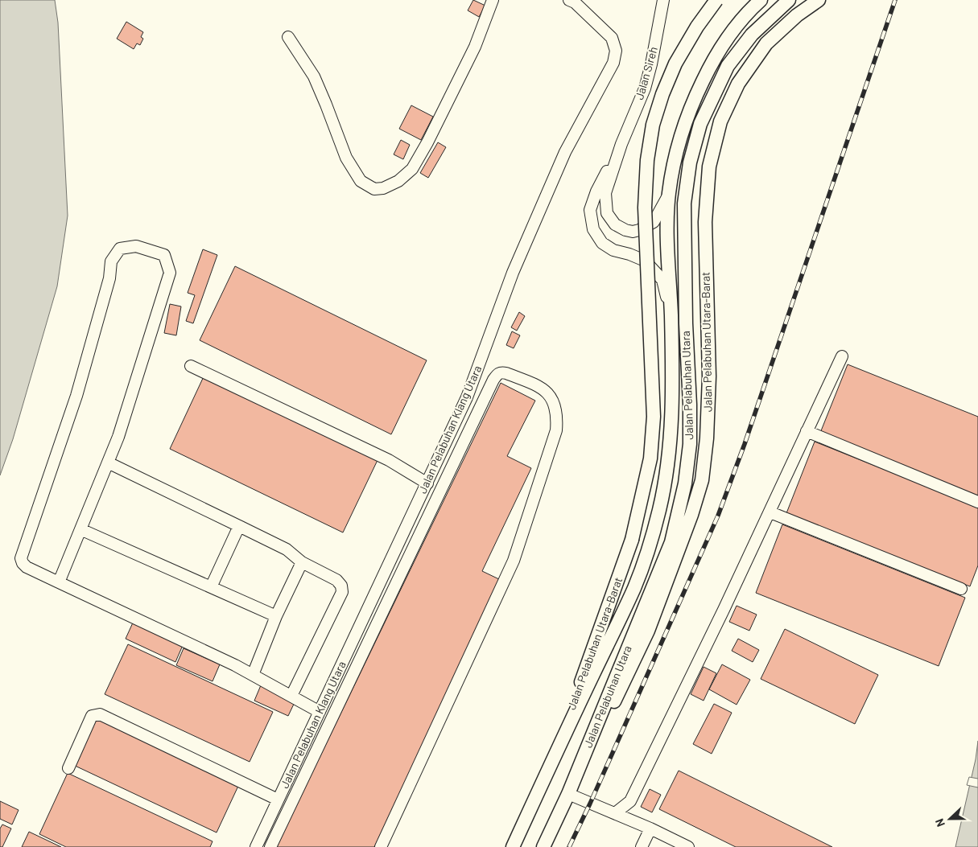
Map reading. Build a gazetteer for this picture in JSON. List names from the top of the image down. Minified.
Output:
{"streets":{"main road":["Jalan Pelabuhan Utara-Barat","Jalan Pelabuhan Utara"],"street":["Jalan Sireh","Jalan Pelabuhan Klang Utara"]},"crossings":[["Jalan Pelabuhan Utara-Barat","Jalan Pelabuhan Utara"]],"north":"left"}
